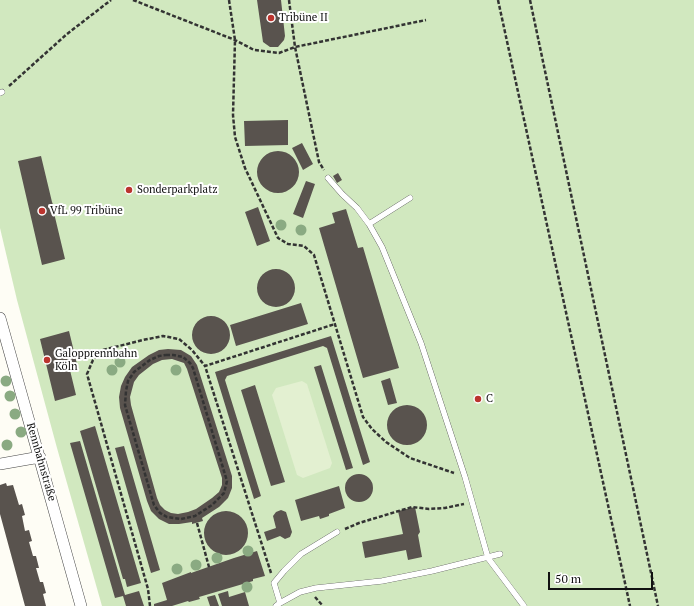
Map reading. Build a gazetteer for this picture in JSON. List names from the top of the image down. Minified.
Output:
{"streets":{"street":["Rennbahnstraße"]},"places":["Tribüne II","Sonderparkplatz","VfL 99 Tribüne","Galopprennbahn Köln","C"],"scale_bar":"50 m"}
